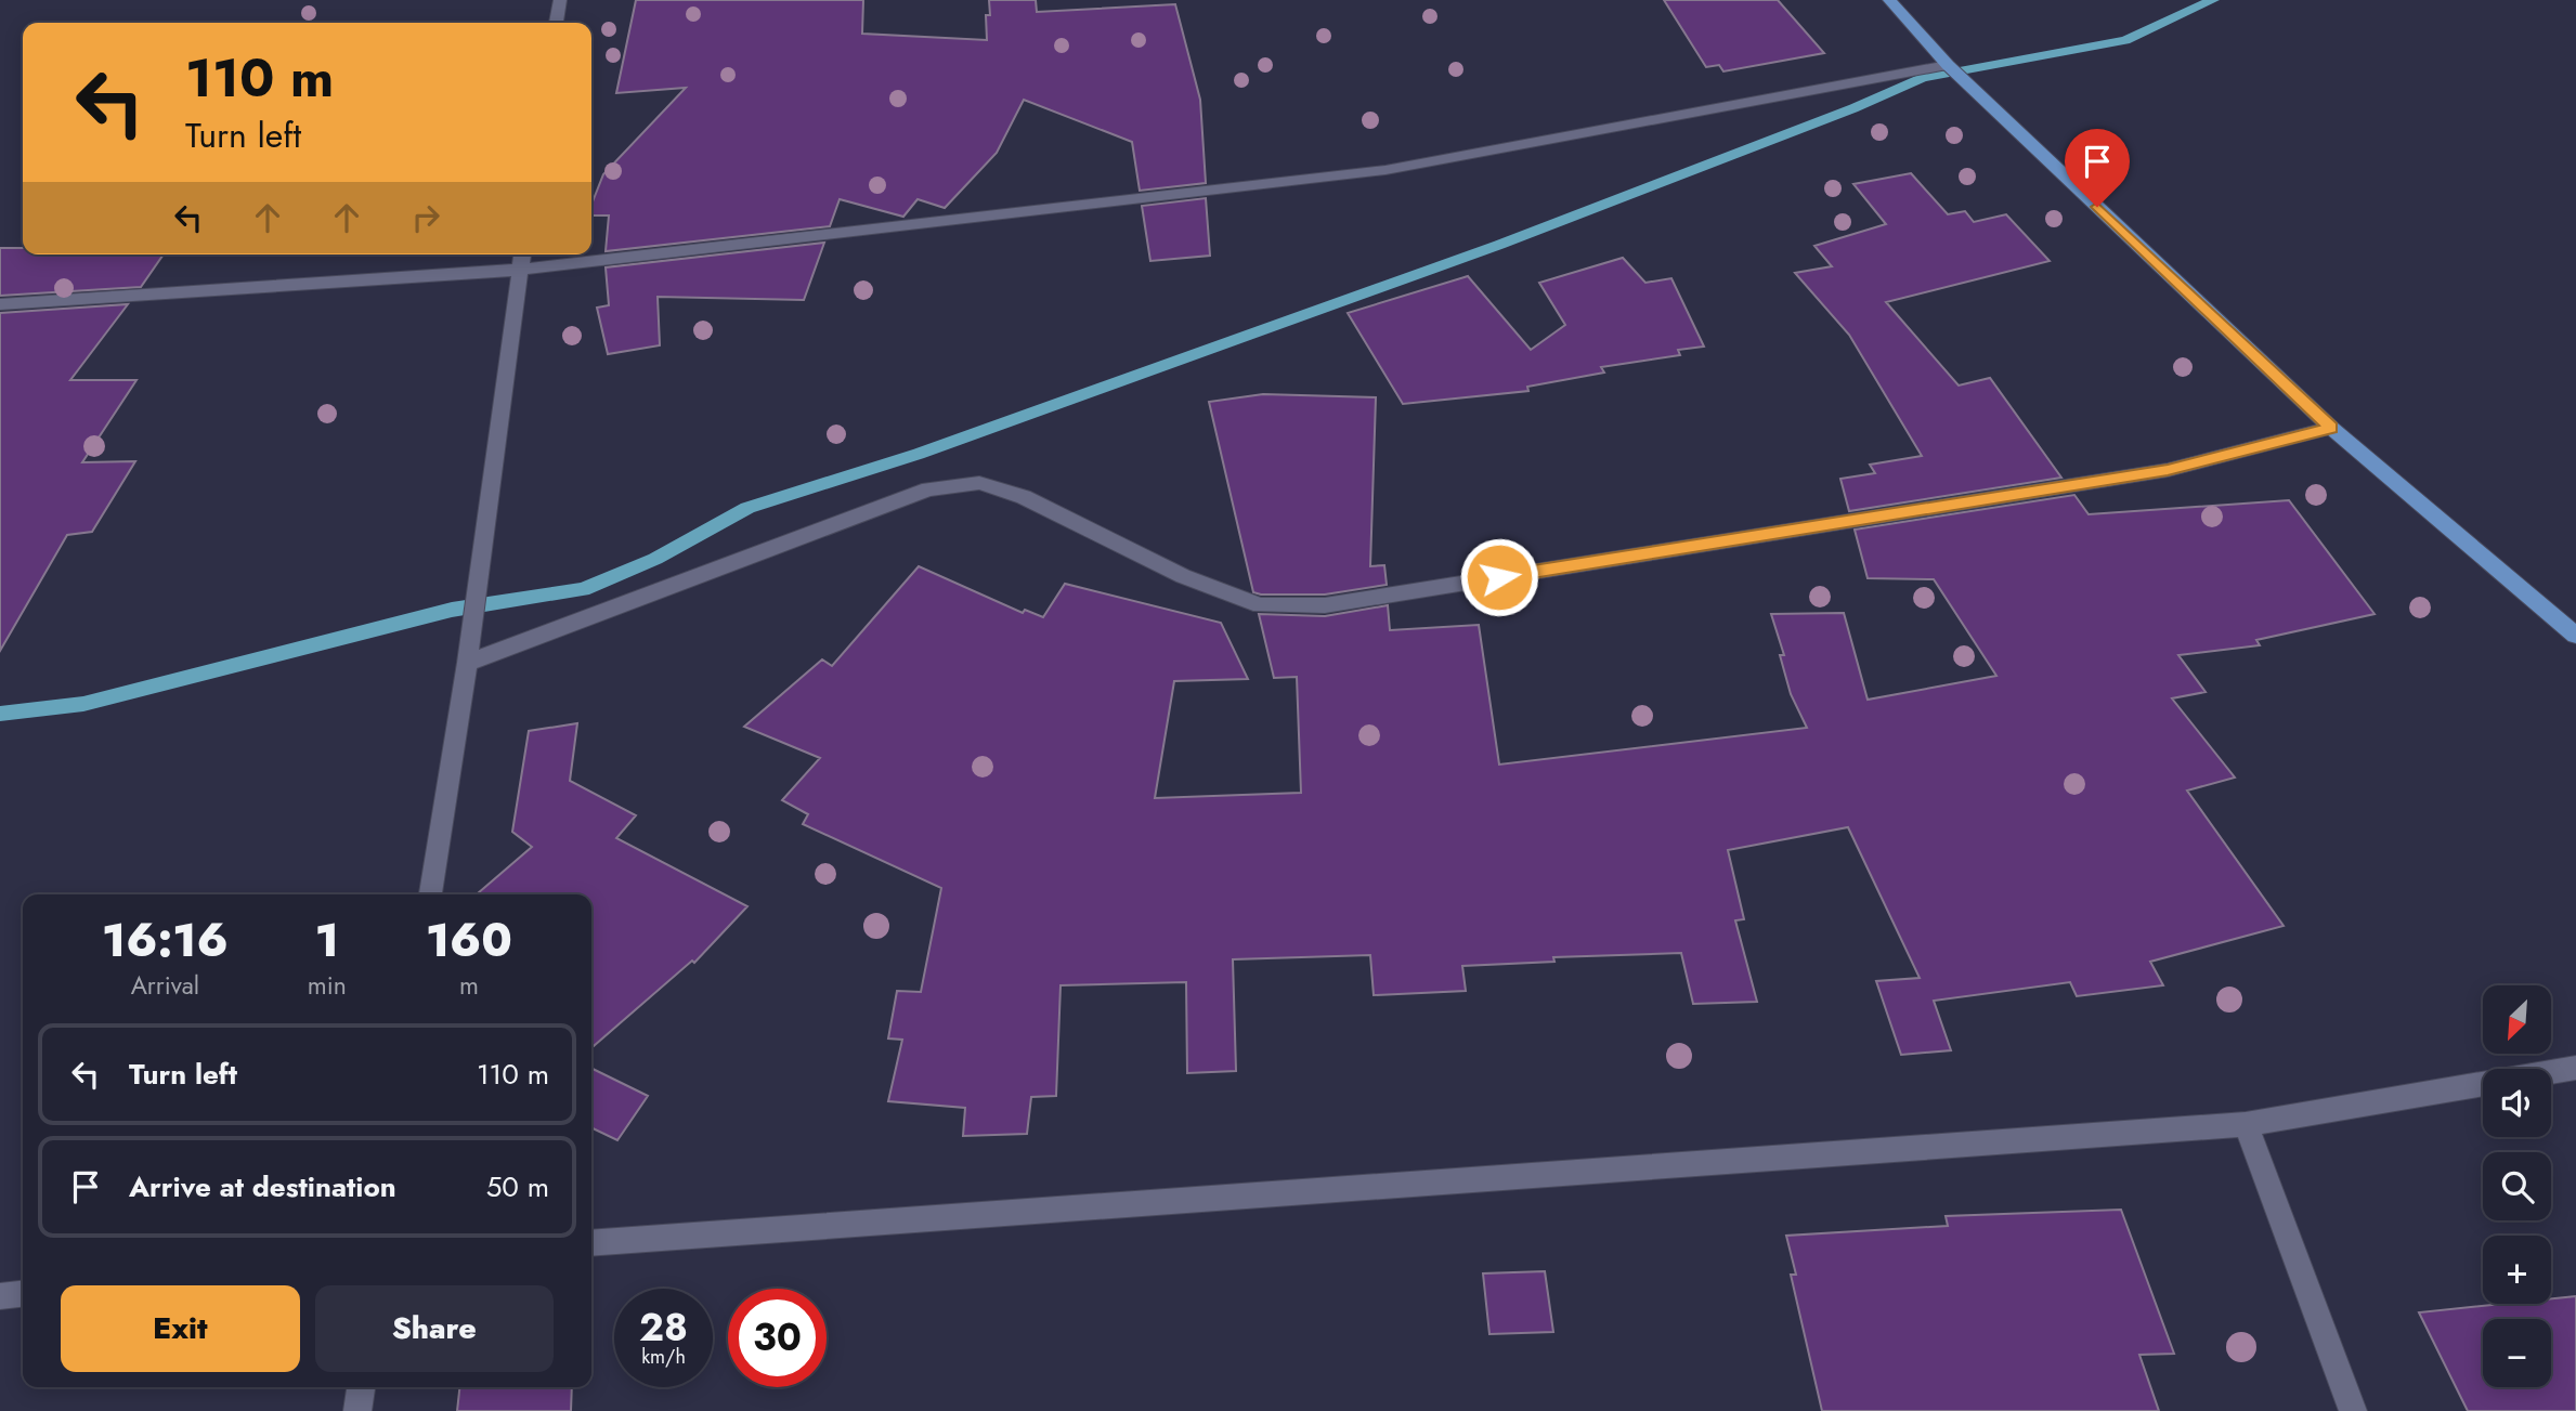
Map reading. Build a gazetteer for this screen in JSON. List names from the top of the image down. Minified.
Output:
{"north":"bottom left","page":{"turn":["110 m","Turn left"],"eta":["16:16","Arrival","1","min","160","m"],"map_buttons":["+","−"],"list":[{"name":"Turn left","value":"110 m"},{"name":"Arrive at destination","value":"50 m"}],"buttons":["Exit","Share"],"speed":"28 km/h","limit":"30"}}
